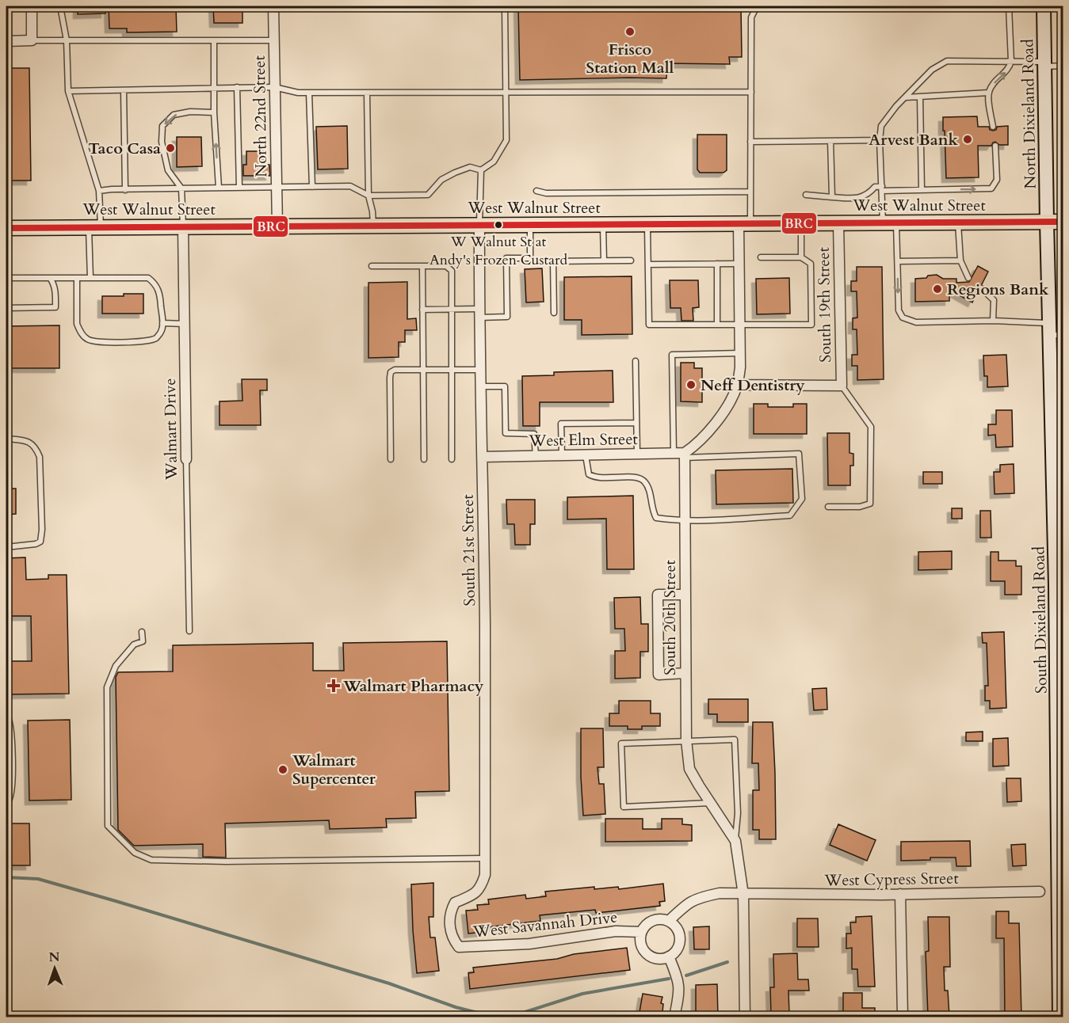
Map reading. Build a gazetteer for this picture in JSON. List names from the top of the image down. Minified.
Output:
{"streets":{"main road":["North Dixieland Road","West Walnut Street","South Dixieland Road"],"street":["North 22nd Street","South 19th Street","Walmart Drive","West Elm Street","South 21st Street","South 20th Street","West Cypress Street","West Savannah Drive"]},"crossings":[["North Dixieland Road","West Walnut Street"],["North Dixieland Road","South Dixieland Road"],["North 22nd Street","West Walnut Street"],["West Walnut Street","South 19th Street"],["West Walnut Street","Walmart Drive"],["West Walnut Street","South 21st Street"],["West Walnut Street","South Dixieland Road"],["West Elm Street","South 21st Street"],["West Elm Street","South 20th Street"],["South 21st Street","West Savannah Drive"],["South 20th Street","West Cypress Street"]],"places":{"other":["Frisco Station Mall","Arvest Bank","Taco Casa","W Walnut St at Andy's Frozen Custard","Regions Bank","Neff Dentistry","Walmart Supercenter"],"health":["Walmart Pharmacy"]},"lines":["transit line BRC"],"north":"top"}
